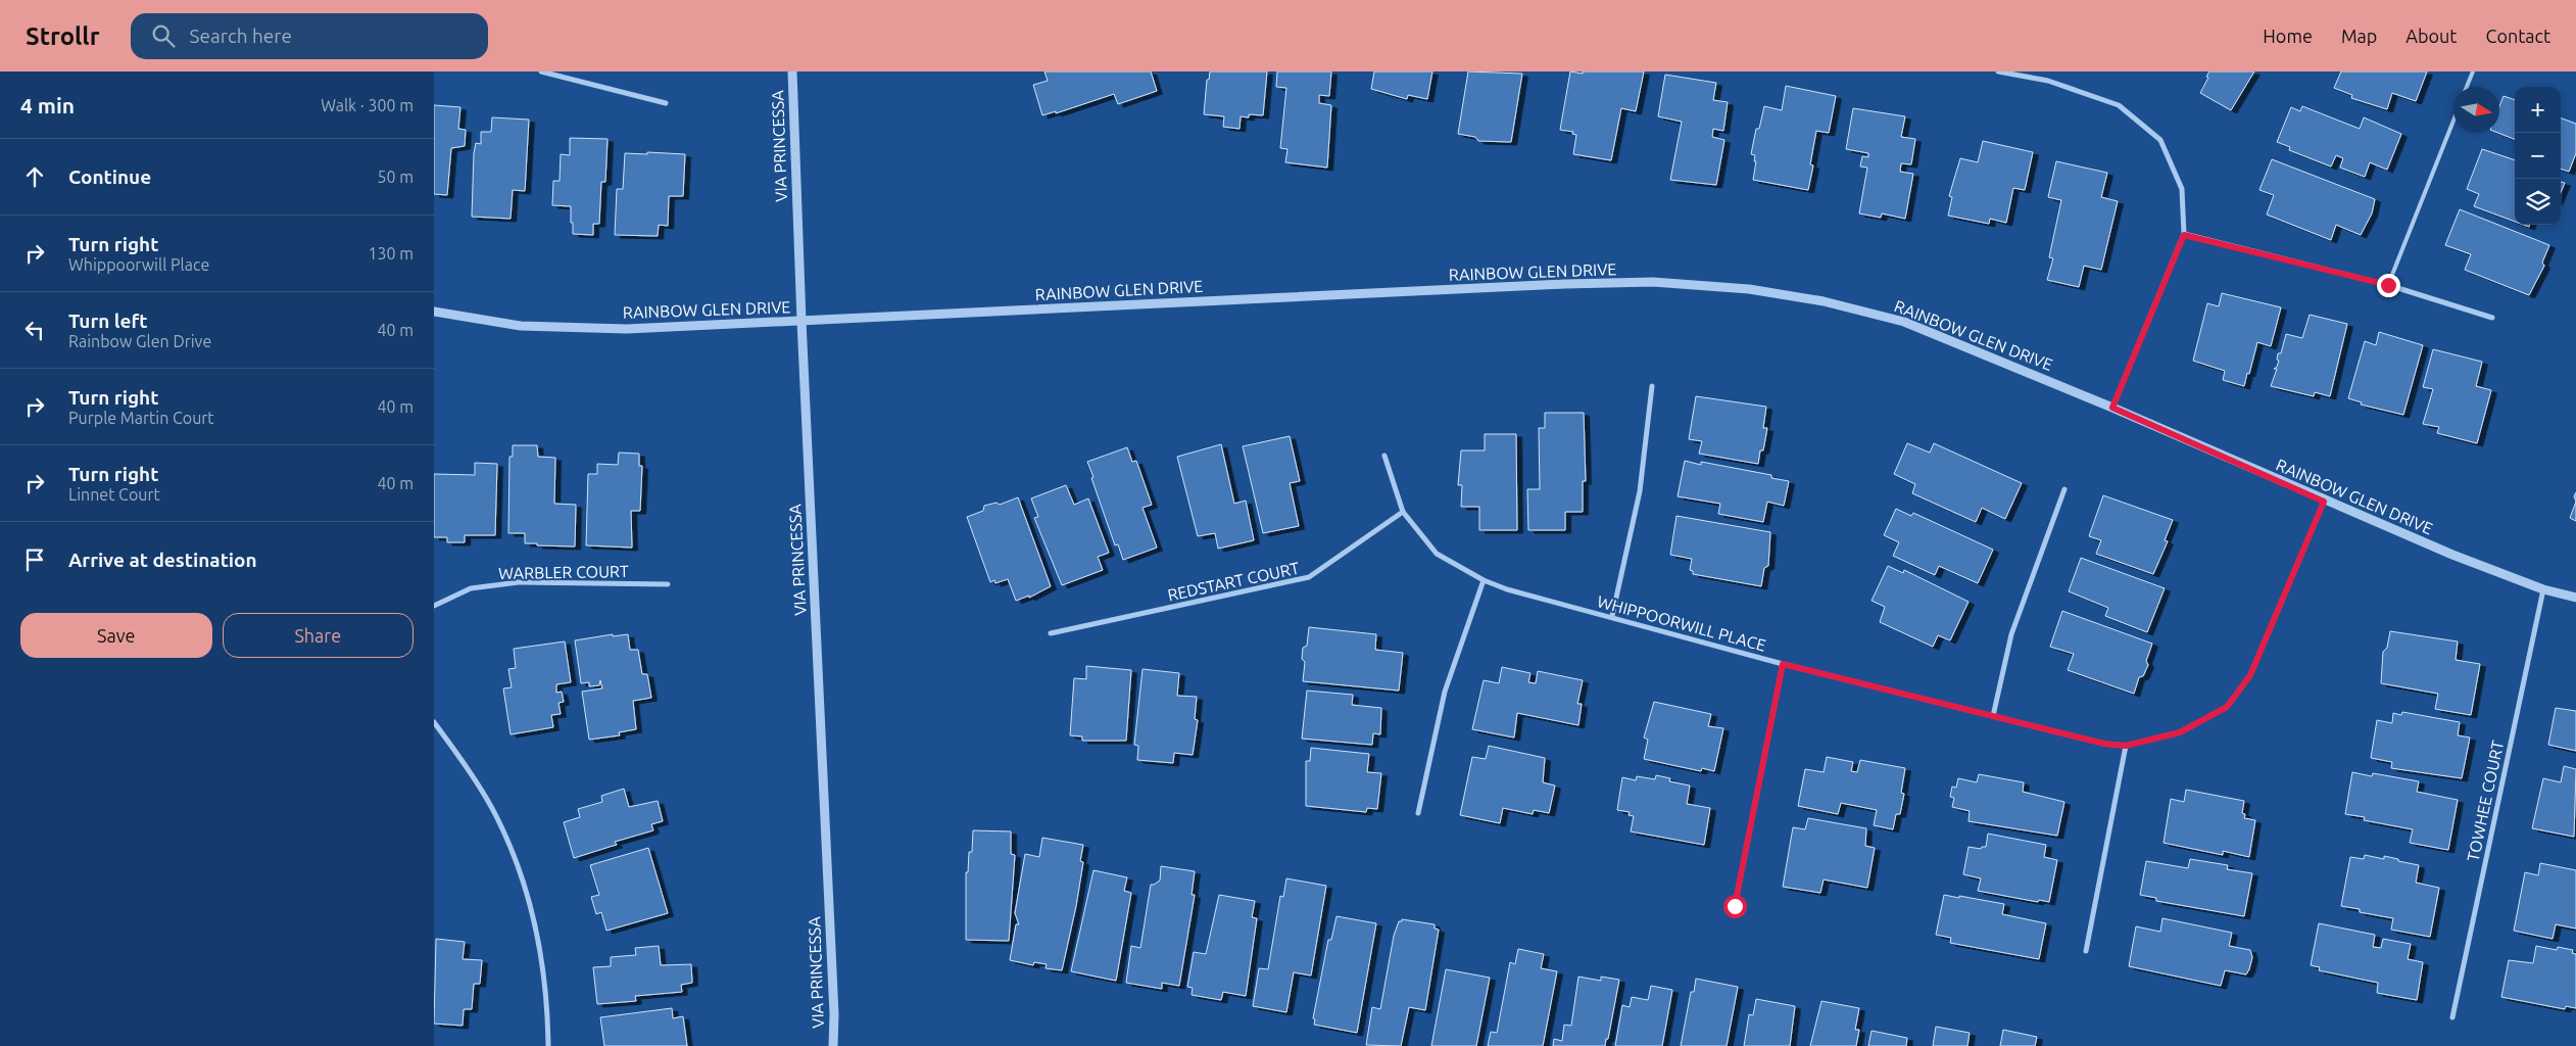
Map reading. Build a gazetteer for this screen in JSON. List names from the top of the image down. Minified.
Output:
{"streets":{"street":["VIA PRINCESSA","RAINBOW GLEN DRIVE","WARBLER COURT","REDSTART COURT","WHIPPOORWILL PLACE","TOWHEE COURT"]},"crossings":[["VIA PRINCESSA","RAINBOW GLEN DRIVE"],["RAINBOW GLEN DRIVE","WHIPPOORWILL PLACE"],["RAINBOW GLEN DRIVE","TOWHEE COURT"],["REDSTART COURT","WHIPPOORWILL PLACE"]],"north":"right","page":{"header":"Strollr","search":"Search here","nav":["Home","Map","About","Contact"],"heading":["4 min","Walk · 300 m"],"map_buttons":["+","−"],"list":[["Continue","50 m"],["Turn right","Whippoorwill Place","130 m"],["Turn left","Rainbow Glen Drive","40 m"],["Turn right","Purple Martin Court","40 m"],["Turn right","Linnet Court","40 m"],"Arrive at destination"],"buttons":["Save","Share"]}}
